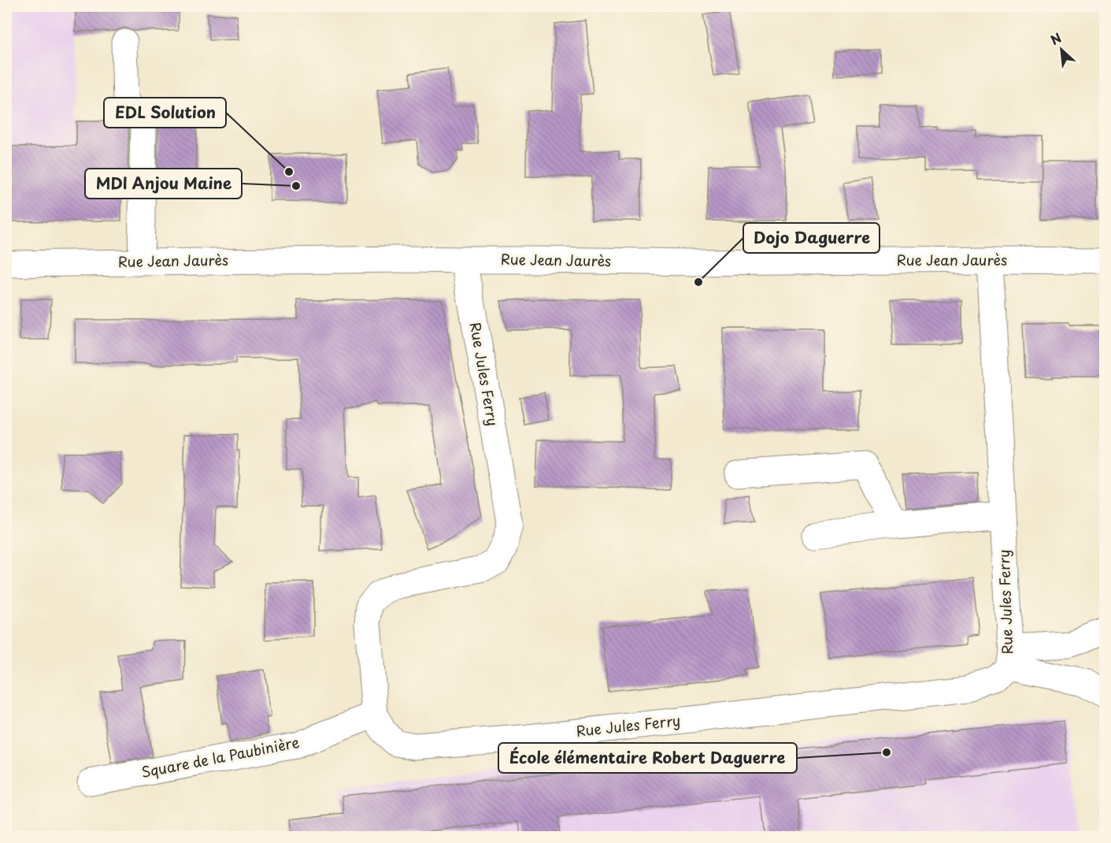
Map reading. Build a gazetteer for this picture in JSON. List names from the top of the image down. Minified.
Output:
{"streets":{"street":["Rue Jean Jaurès","Rue Jules Ferry","Square de la Paubinière"]},"crossings":[["Rue Jean Jaurès","Rue Jules Ferry"],["Rue Jules Ferry","Square de la Paubinière"]],"places":["EDL Solution","MDI Anjou Maine","Dojo Daguerre","École élémentaire Robert Daguerre"],"north":"top left"}
